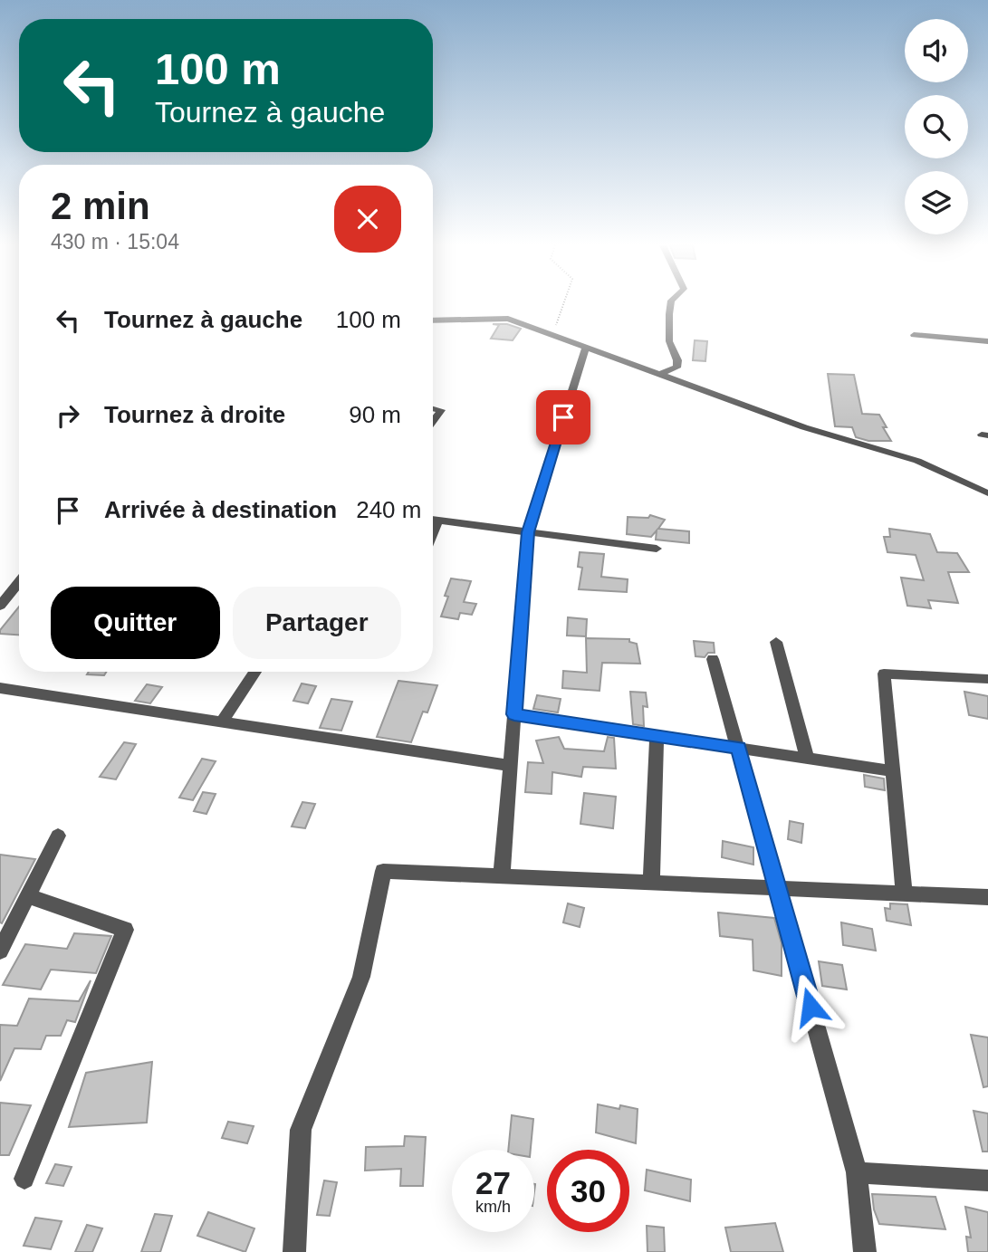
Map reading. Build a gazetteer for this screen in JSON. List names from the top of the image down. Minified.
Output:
{"page":{"turn":["100 m","Tournez à gauche"],"heading":["2 min","430 m · 15:04"],"list":[{"name":"Tournez à gauche","value":"100 m"},{"name":"Tournez à droite","value":"90 m"},{"name":"Arrivée à destination","value":"240 m"}],"buttons":["Quitter","Partager"],"speed":"27 km/h","limit":"30"}}
